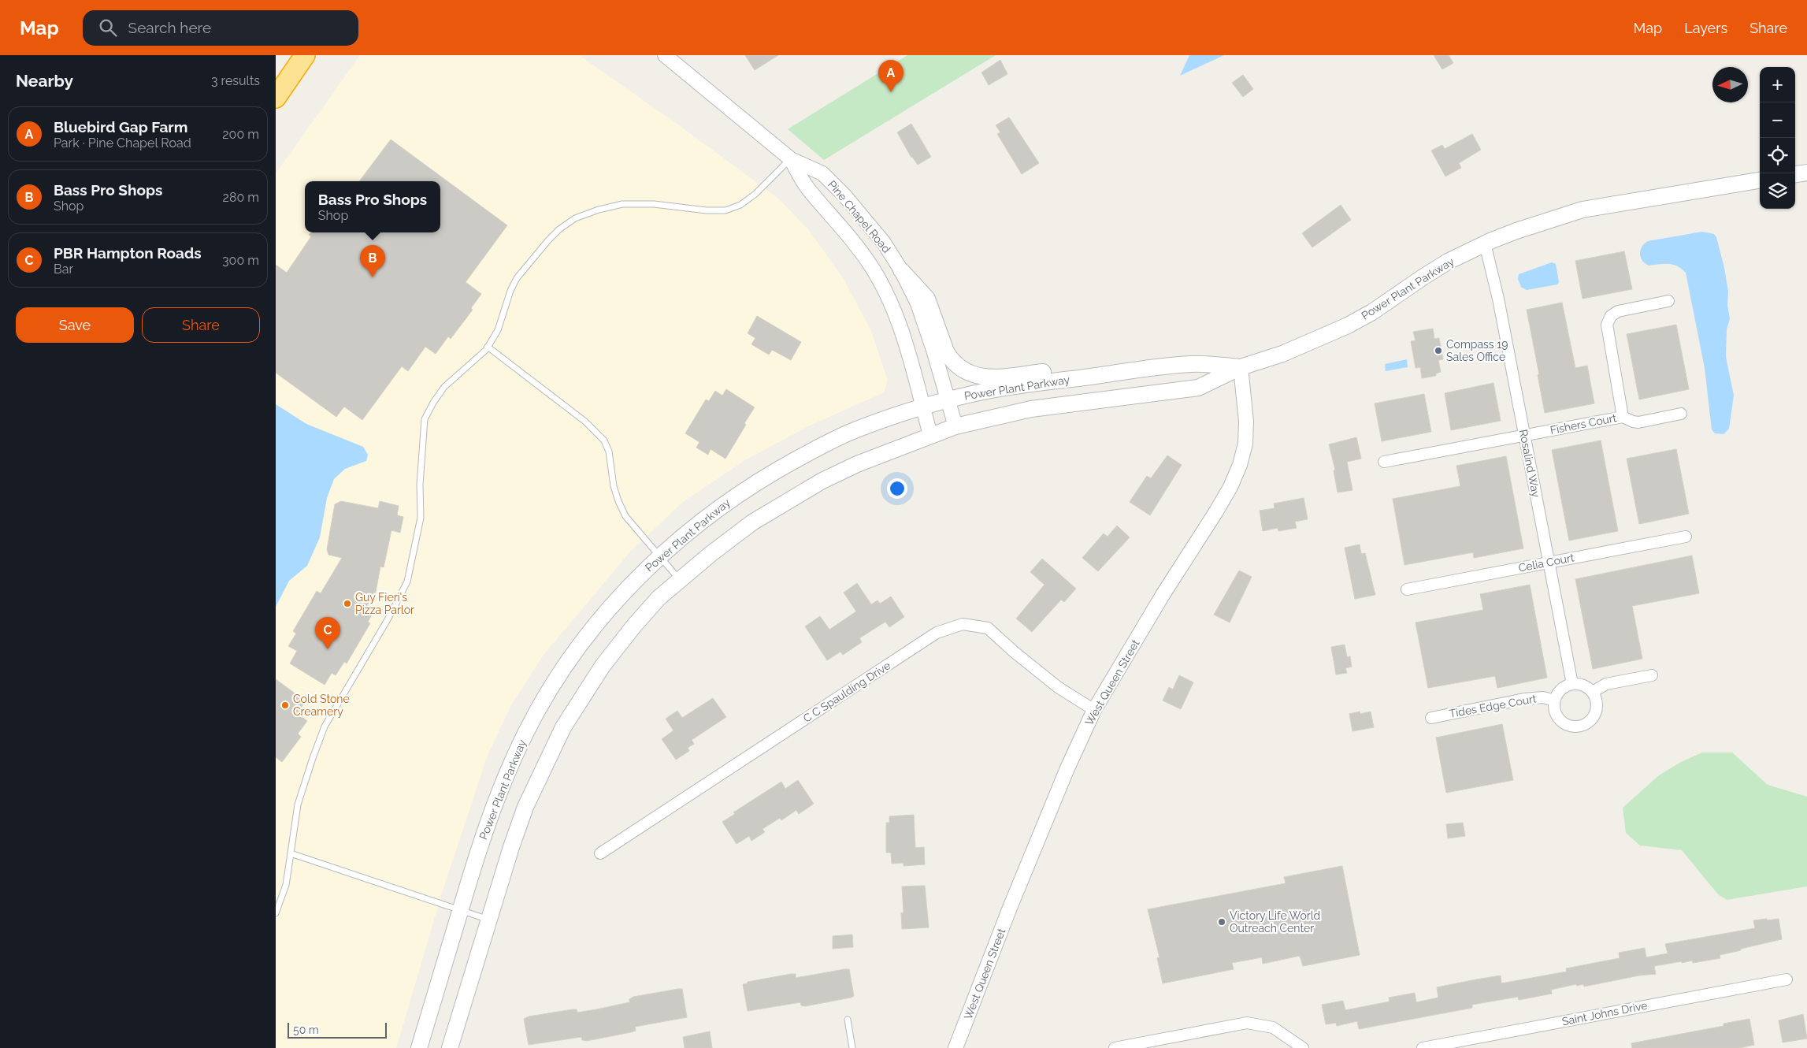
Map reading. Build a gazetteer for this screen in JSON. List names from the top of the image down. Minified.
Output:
{"streets":{"main road":["Power Plant Parkway"],"street":["Pine Chapel Road","Fishers Court","Rosalind Way","Celia Court","West Queen Street","C C Spaulding Drive","Tides Edge Court","Saint Johns Drive"]},"crossings":[["Pine Chapel Road","Power Plant Parkway"],["Power Plant Parkway","Rosalind Way"],["Power Plant Parkway","West Queen Street"],["Fishers Court","Rosalind Way"],["Rosalind Way","Celia Court"],["Rosalind Way","Tides Edge Court"],["West Queen Street","C C Spaulding Drive"]],"places":["Compass 19 Sales Office","Guy Fieri's Pizza Parlor","Cold Stone Creamery","Victory Life World Outreach Center"],"scale_bar":"50 m","north":"left","page":{"header":"Map","search":"Search here","nav":["Map","Layers","Share"],"heading":["Nearby","3 results"],"pins":["A","B","C"],"map_buttons":["+","−"],"list":[{"mark":"A","name":"Bluebird Gap Farm","note":"Park · Pine Chapel Road","value":"200 m"},{"mark":"B","name":"Bass Pro Shops","note":"Shop","value":"280 m"},{"mark":"C","name":"PBR Hampton Roads","note":"Bar","value":"300 m"}],"popup":["Bass Pro Shops","Shop"],"buttons":["Save","Share"],"scale":"50 m"}}
